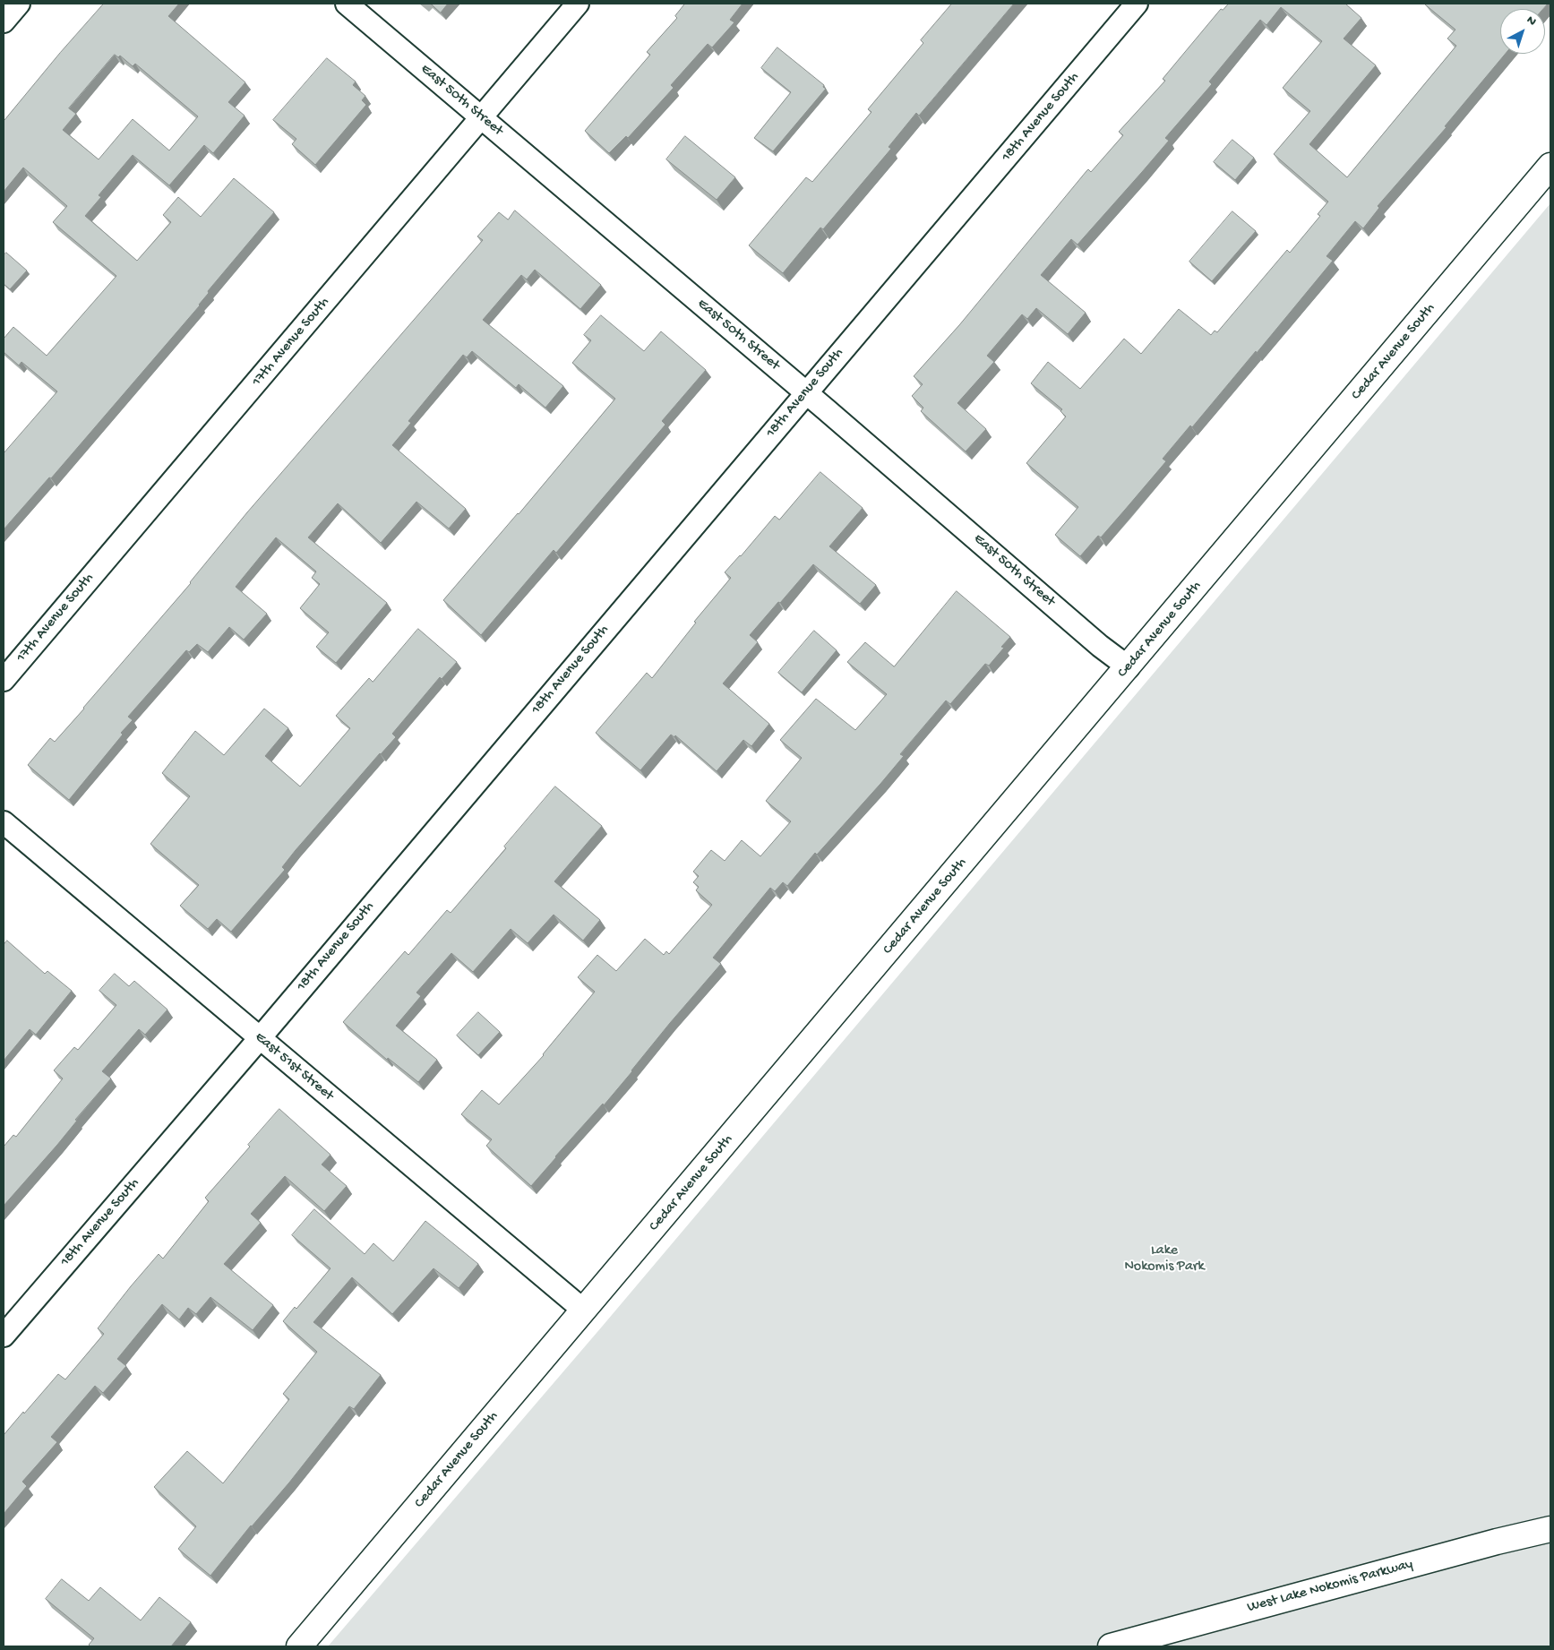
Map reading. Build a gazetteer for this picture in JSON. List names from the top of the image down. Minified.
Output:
{"streets":{"main road":["Cedar Avenue South","West Lake Nokomis Parkway"],"street":["East 50th Street","18th Avenue South","17th Avenue South","East 51st Street"]},"crossings":[["East 50th Street","18th Avenue South"],["East 50th Street","17th Avenue South"],["East 50th Street","Cedar Avenue South"],["18th Avenue South","East 51st Street"],["Cedar Avenue South","East 51st Street"]],"parks":["Lake Nokomis Park"],"north":"top right"}
